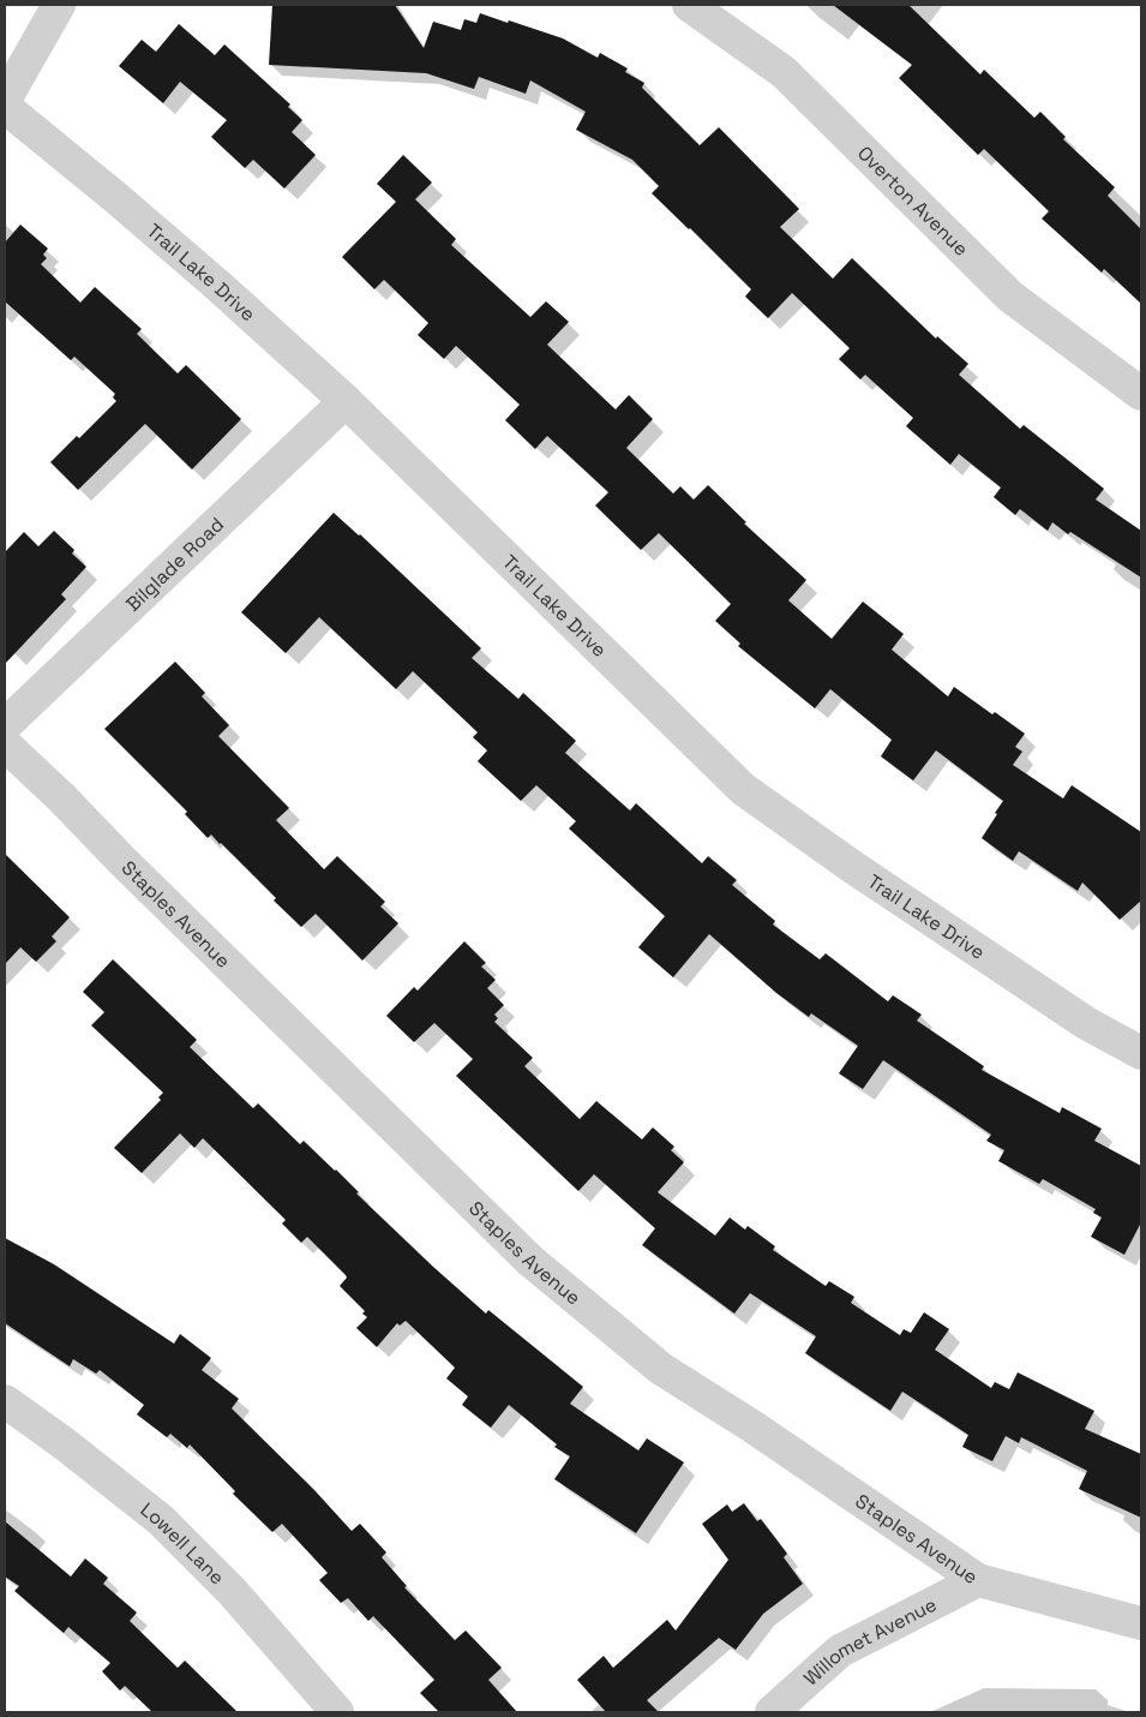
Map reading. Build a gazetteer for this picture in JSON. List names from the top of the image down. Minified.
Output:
{"streets":{"street":["Overton Avenue","Trail Lake Drive","Bilglade Road","Staples Avenue","Lowell Lane","Willomet Avenue"]},"crossings":[["Trail Lake Drive","Bilglade Road"],["Staples Avenue","Willomet Avenue"]]}
